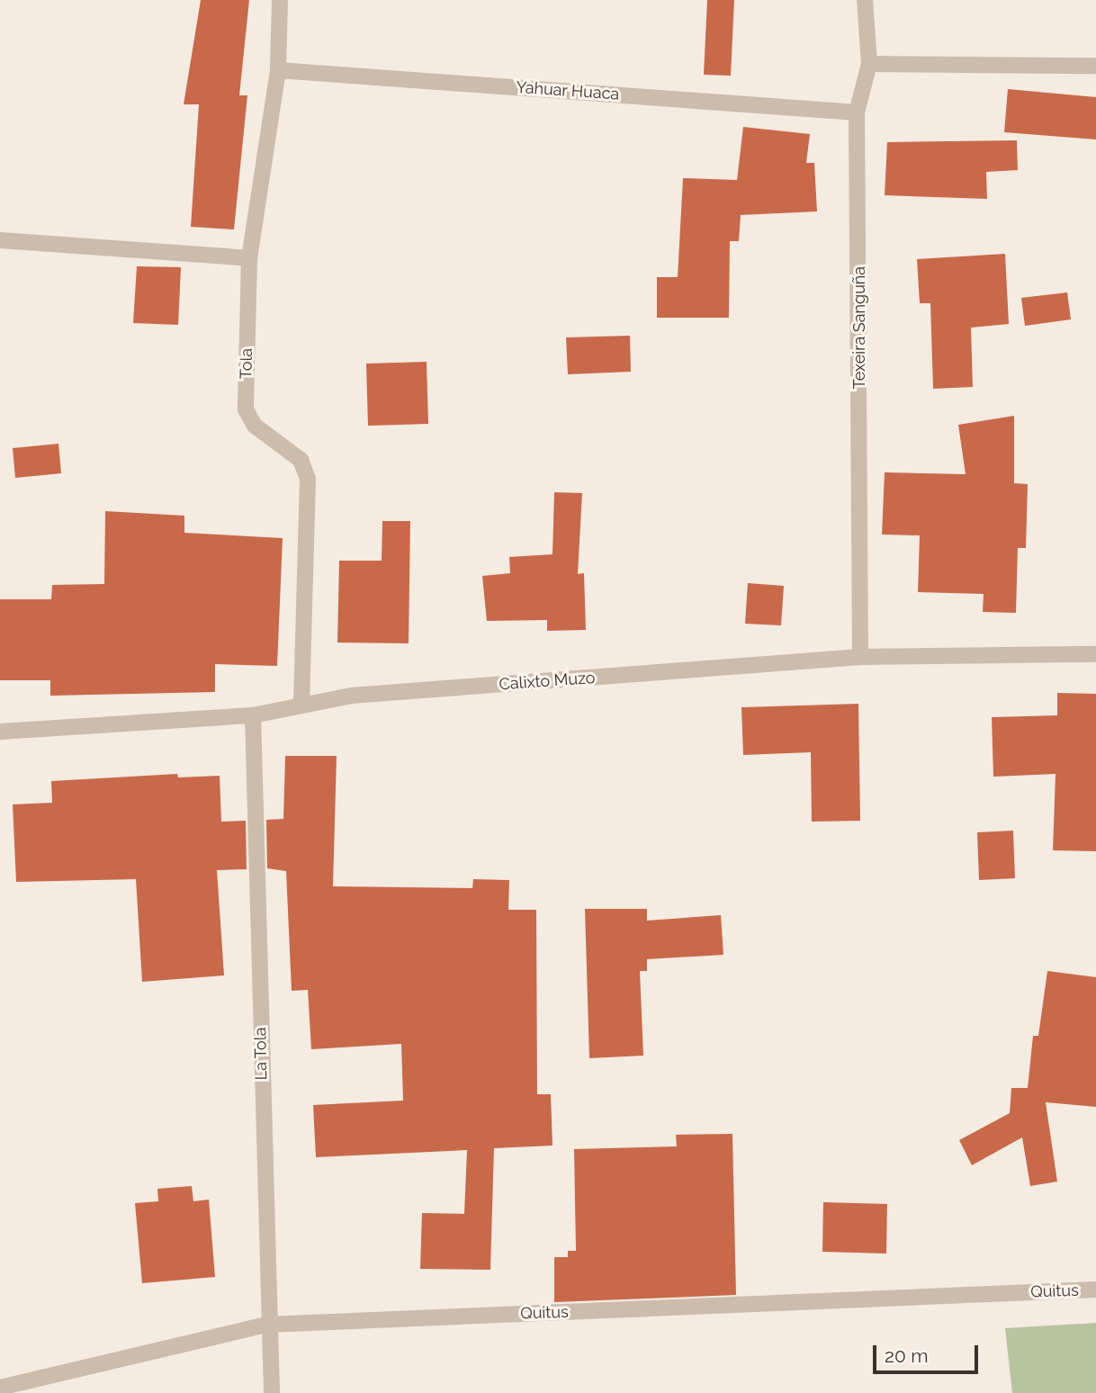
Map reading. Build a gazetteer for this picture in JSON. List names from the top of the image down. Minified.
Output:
{"streets":{"street":["Yahuar Huaca","Texeira Sanguña","Tola","Calixto Muzo","La Tola","Quitus"]},"crossings":[["Yahuar Huaca","Texeira Sanguña"],["Yahuar Huaca","Tola"],["Texeira Sanguña","Calixto Muzo"],["Tola","Calixto Muzo"],["Calixto Muzo","La Tola"],["La Tola","Quitus"]],"scale_bar":"20 m"}
